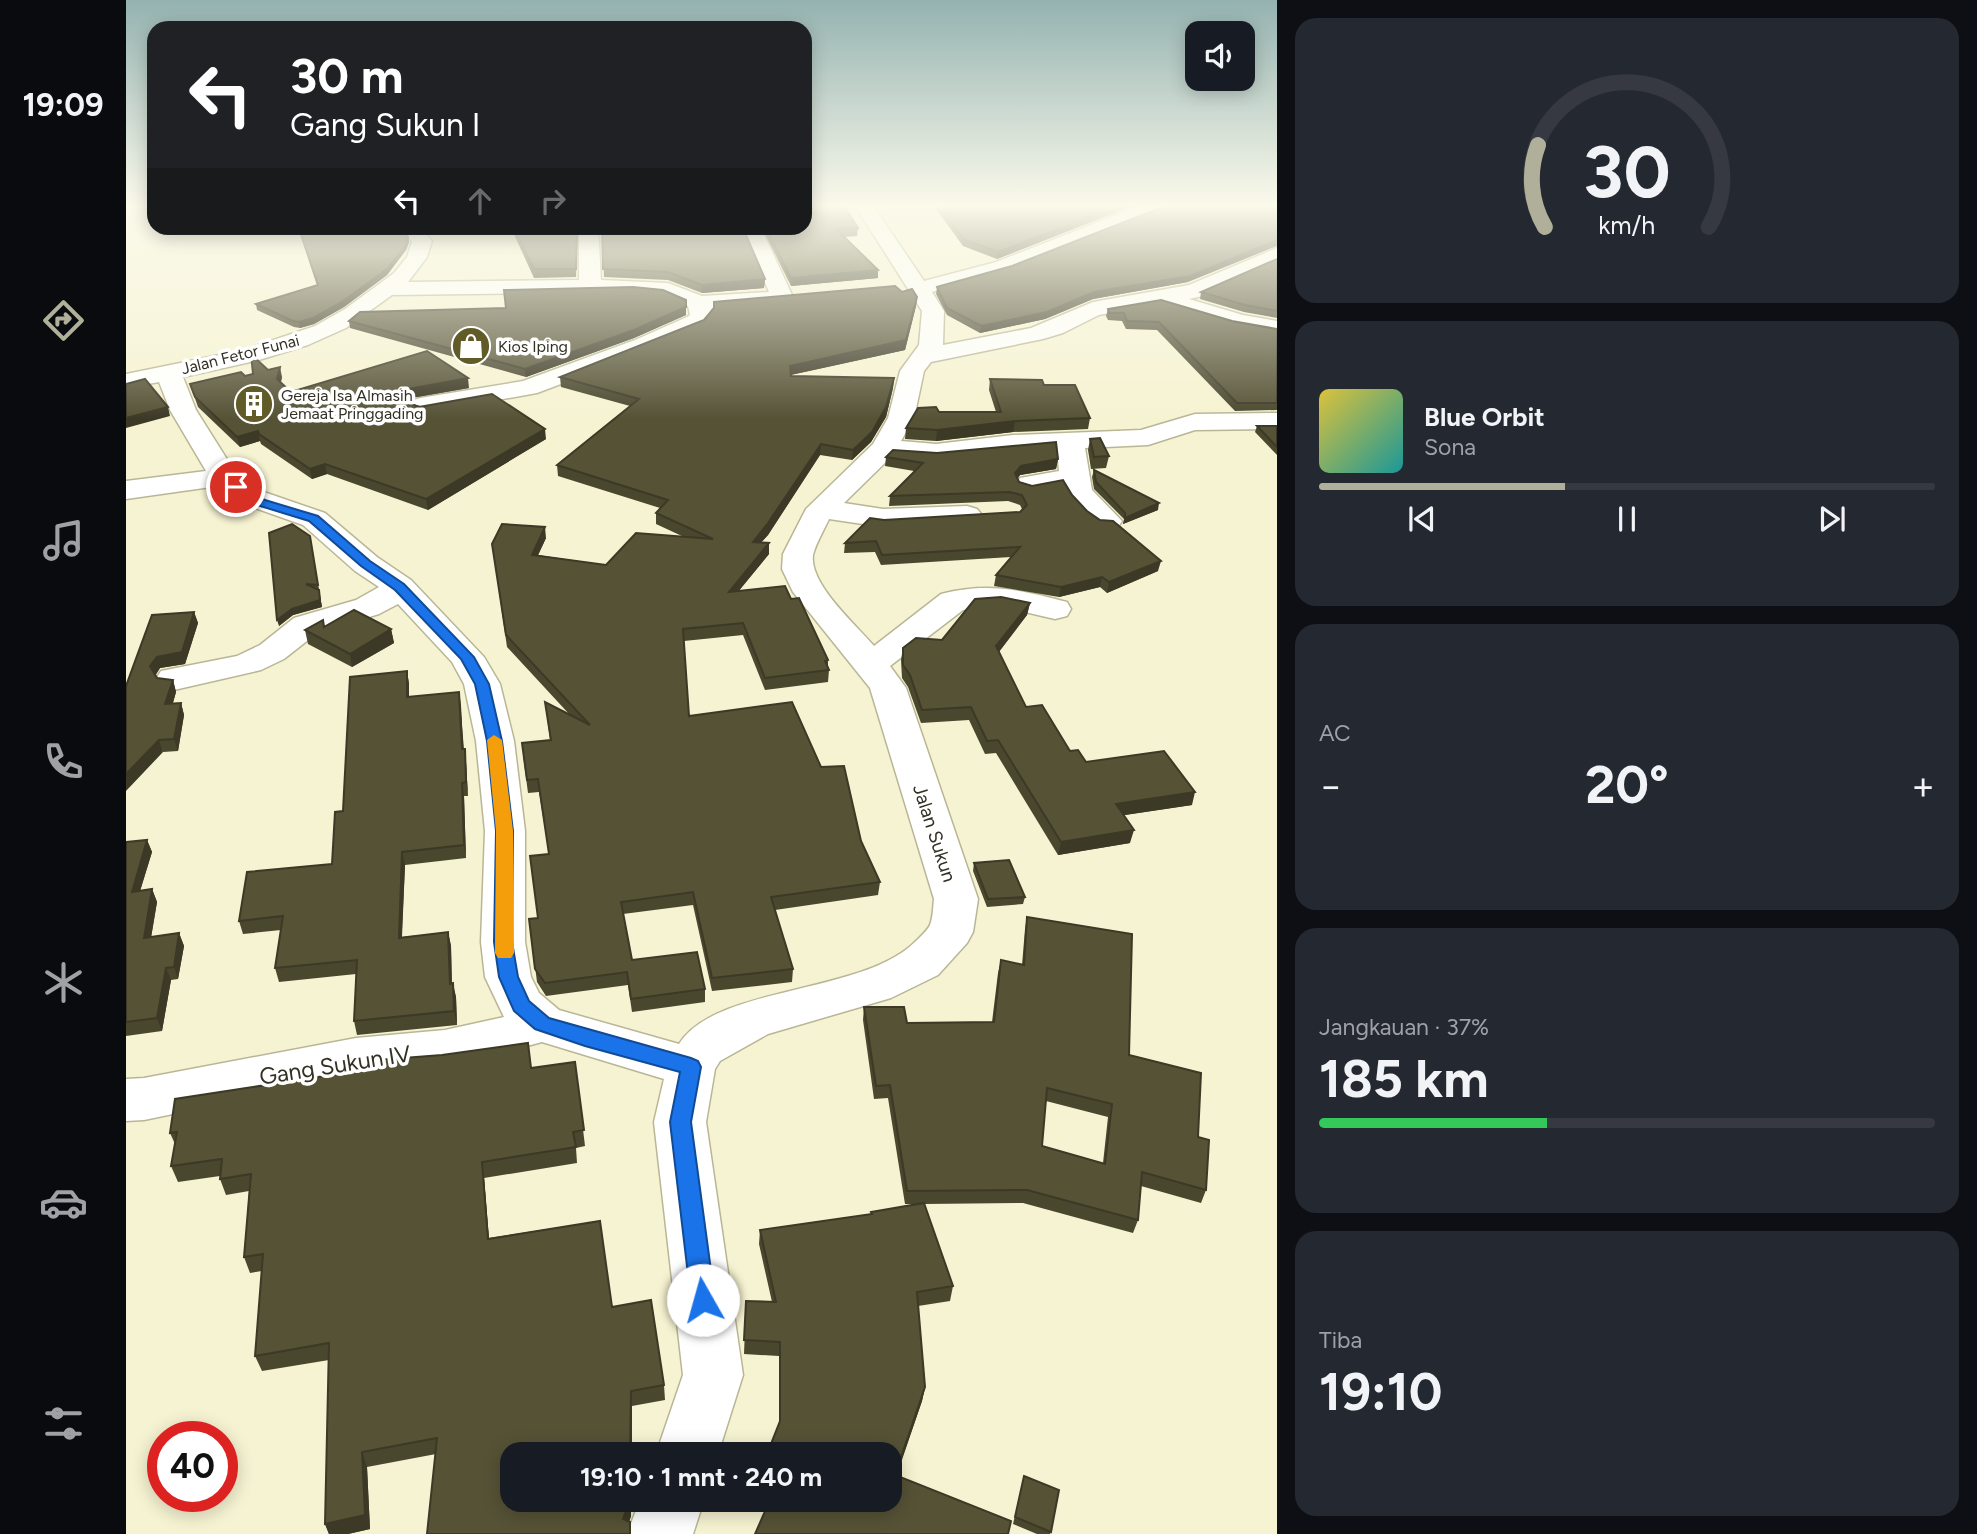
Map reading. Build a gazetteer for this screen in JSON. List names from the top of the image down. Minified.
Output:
{"streets":{"street":["Jalan Fetor Funai","Jalan Sukun","Gang Sukun IV"]},"places":{"shop":["Kios Iping"],"building":["Gereja Isa Almasih Jemaat Pringgading"]},"page":{"tabs":"19:09","turn":["30 m","Gang Sukun I"],"song":["Blue Orbit","Sona"],"tile":["AC",["Jangkauan · 37%","185 km"],["Tiba","19:10"]],"heat":["−","20°","+"],"limit":"40","trip":"19:10 · 1 mnt · 240 m","gauge":["30","km/h"]}}
